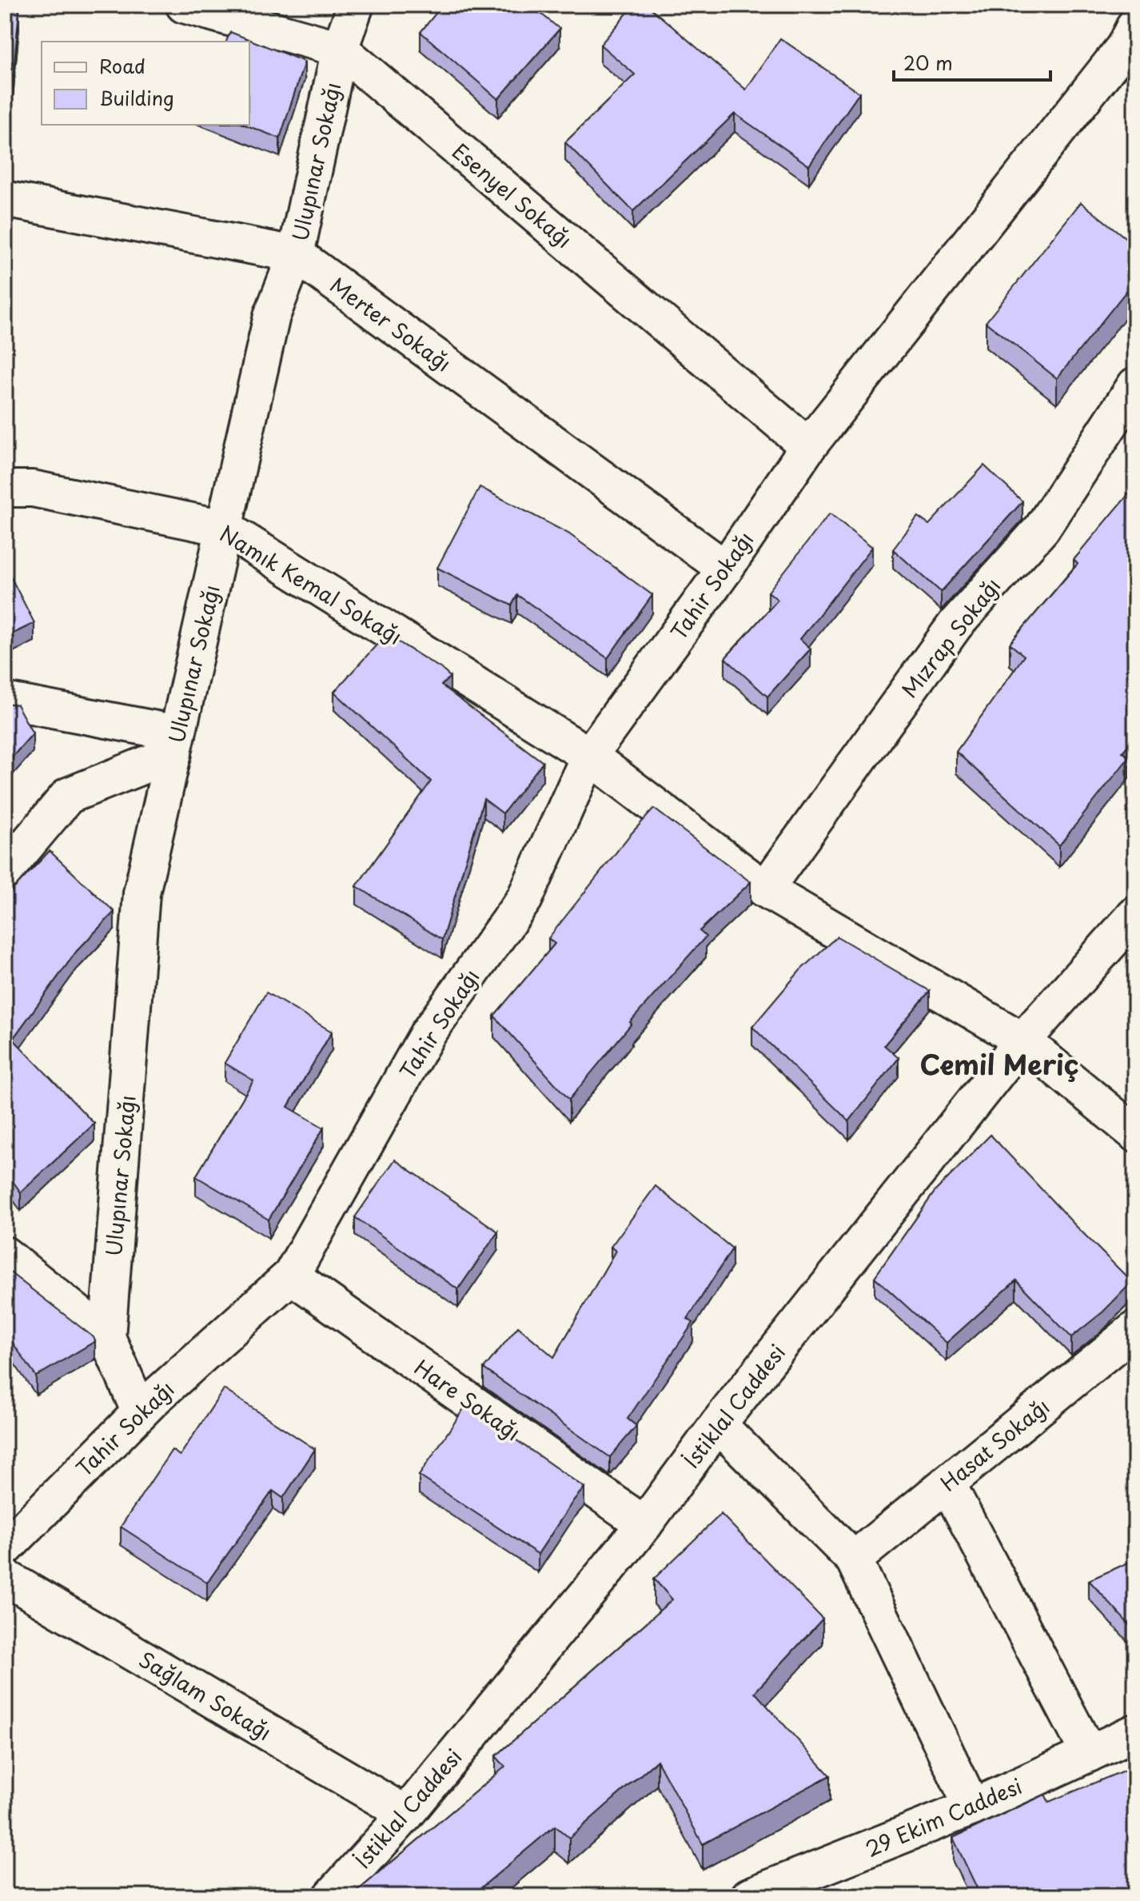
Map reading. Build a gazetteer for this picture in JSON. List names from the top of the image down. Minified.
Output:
{"streets":{"street":["Ulupınar Sokağı","Esenyel Sokağı","Merter Sokağı","Namık Kemal Sokağı","Tahir Sokağı","Mızrap Sokağı","Hare Sokağı","İstiklal Caddesi","Hasat Sokağı","Sağlam Sokağı","29 Ekim Caddesi"]},"crossings":[["Ulupınar Sokağı","Esenyel Sokağı"],["Ulupınar Sokağı","Merter Sokağı"],["Ulupınar Sokağı","Namık Kemal Sokağı"],["Esenyel Sokağı","Tahir Sokağı"],["Merter Sokağı","Tahir Sokağı"],["Namık Kemal Sokağı","Tahir Sokağı"],["Namık Kemal Sokağı","Mızrap Sokağı"],["Namık Kemal Sokağı","İstiklal Caddesi"],["Tahir Sokağı","Hare Sokağı"],["Hare Sokağı","İstiklal Caddesi"],["İstiklal Caddesi","Sağlam Sokağı"]],"districts":["Cemil Meriç"],"legend":["Road","Building"],"scale_bar":"20 m"}
